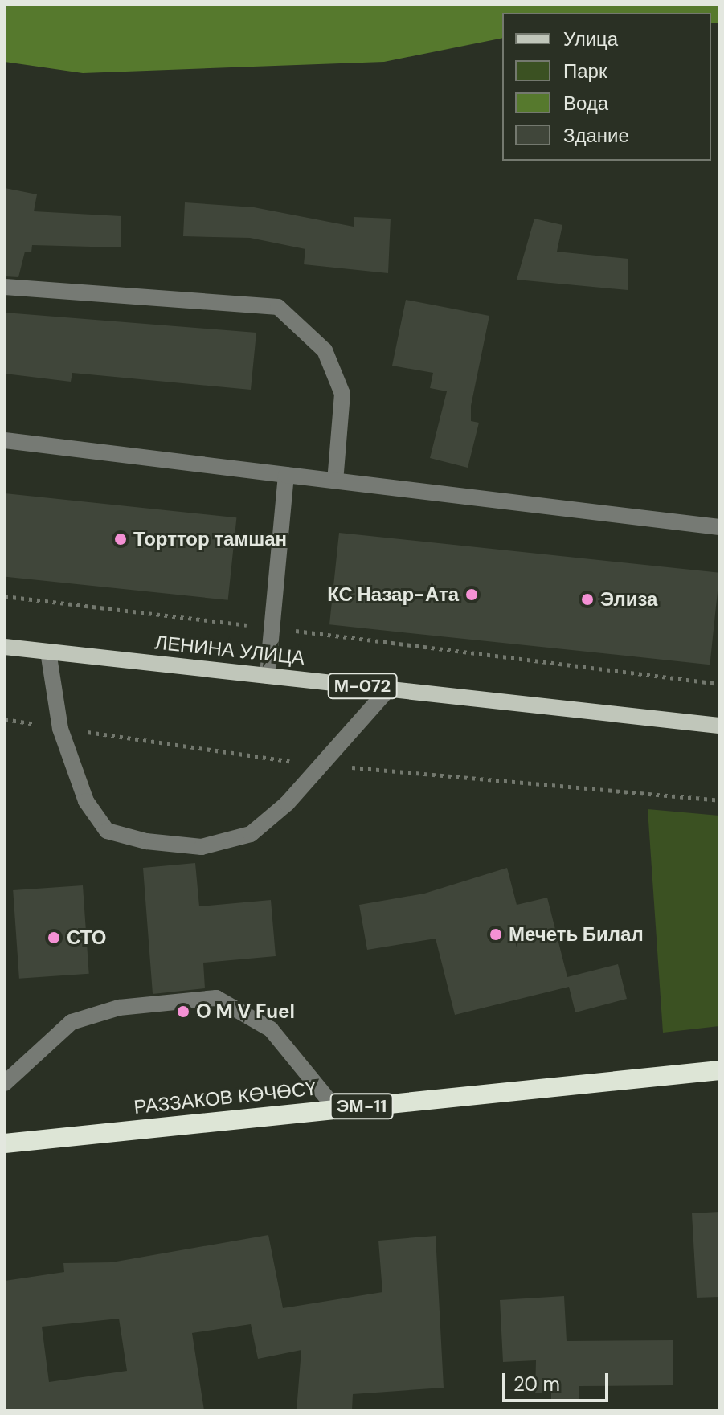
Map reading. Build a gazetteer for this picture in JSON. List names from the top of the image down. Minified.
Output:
{"streets":{"highway":["РАЗЗАКОВ КӨЧӨСҮ","ЭМ-11"],"main road":["ЛЕНИНА УЛИЦА","М-072"]},"places":["Торттор тамшан","КС Назар-Ата","Элиза","Мечеть Билал","СТО","O M V Fuel"],"legend":["Улица","Парк","Вода","Здание"],"scale_bar":"20 m"}
